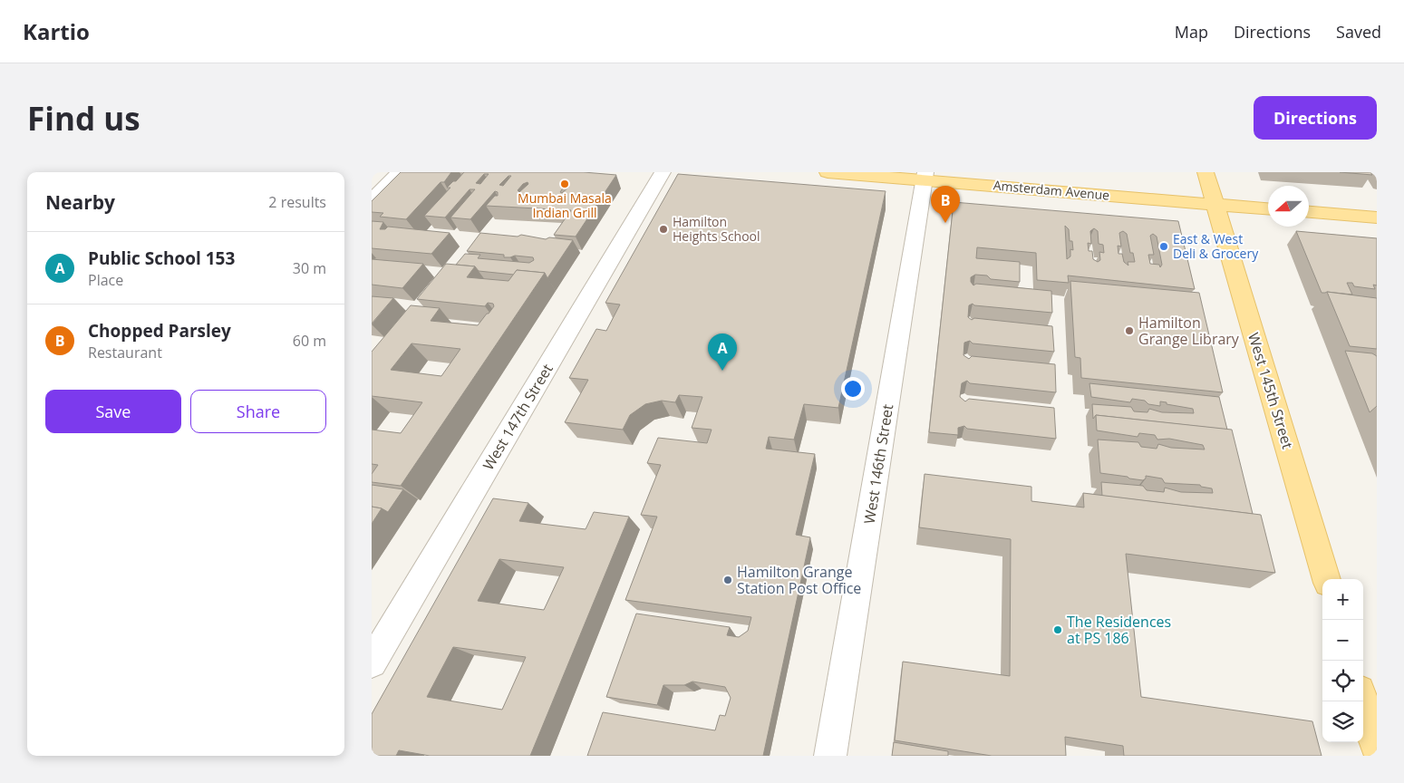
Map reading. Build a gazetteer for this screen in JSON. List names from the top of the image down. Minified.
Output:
{"streets":{"main road":["Amsterdam Avenue","West 145th Street"],"street":["West 147th Street","West 146th Street"]},"crossings":[["Amsterdam Avenue","West 145th Street"],["Amsterdam Avenue","West 146th Street"]],"places":["Mumbai Masala Indian Grill","Hamilton Heights School","East & West Deli & Grocery","Hamilton Grange Library","Hamilton Grange Station Post Office","The Residences at PS 186"],"north":"left","page":{"header":"Kartio","nav":["Map","Directions","Saved"],"buttons":["Directions",["Save","Share"]],"title":"Find us","heading":["Nearby","2 results"],"pins":["B","A"],"list":[{"mark":"A","name":"Public School 153","note":"Place","value":"30 m"},{"mark":"B","name":"Chopped Parsley","note":"Restaurant","value":"60 m"}],"map_buttons":["+","−"]}}
